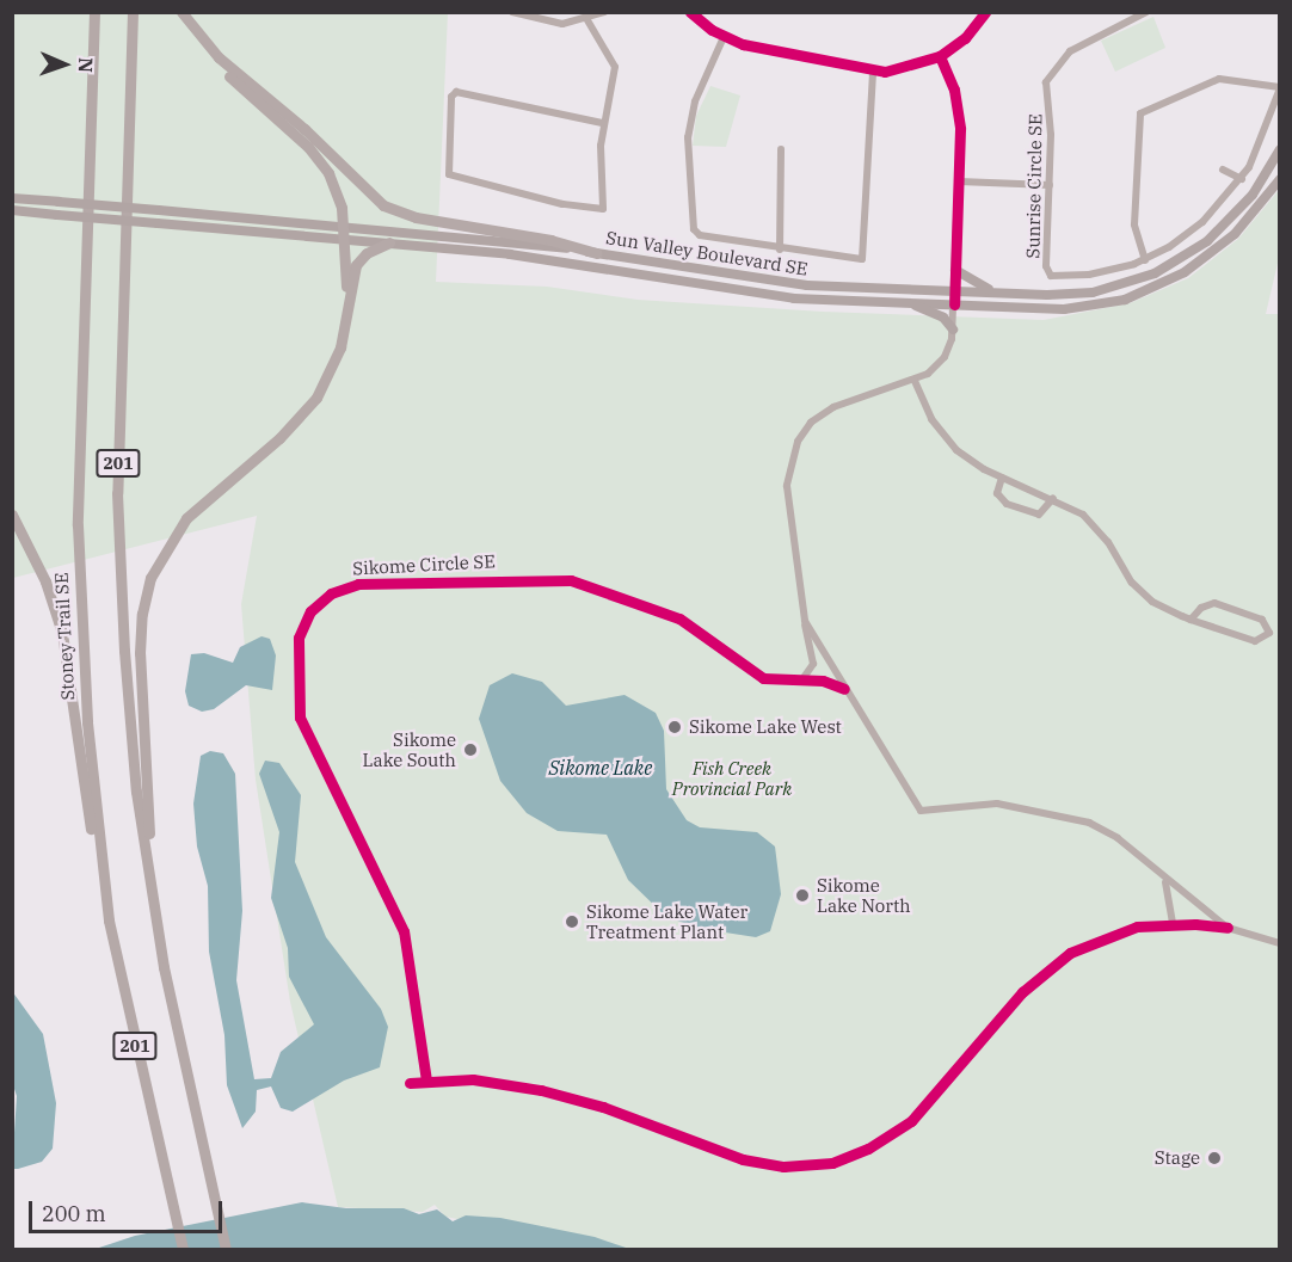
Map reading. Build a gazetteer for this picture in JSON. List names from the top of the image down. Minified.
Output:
{"streets":{"highway":["201","Stoney Trail SE"],"main road":["Sun Valley Boulevard SE"],"street":["Sunrise Circle SE","Sikome Circle SE"]},"water":["Sikome Lake"],"parks":["Fish Creek Provincial Park"],"places":["Sikome Lake West","Sikome Lake South","Sikome Lake North","Sikome Lake Water Treatment Plant","Stage"],"scale_bar":"200 m","north":"right"}
